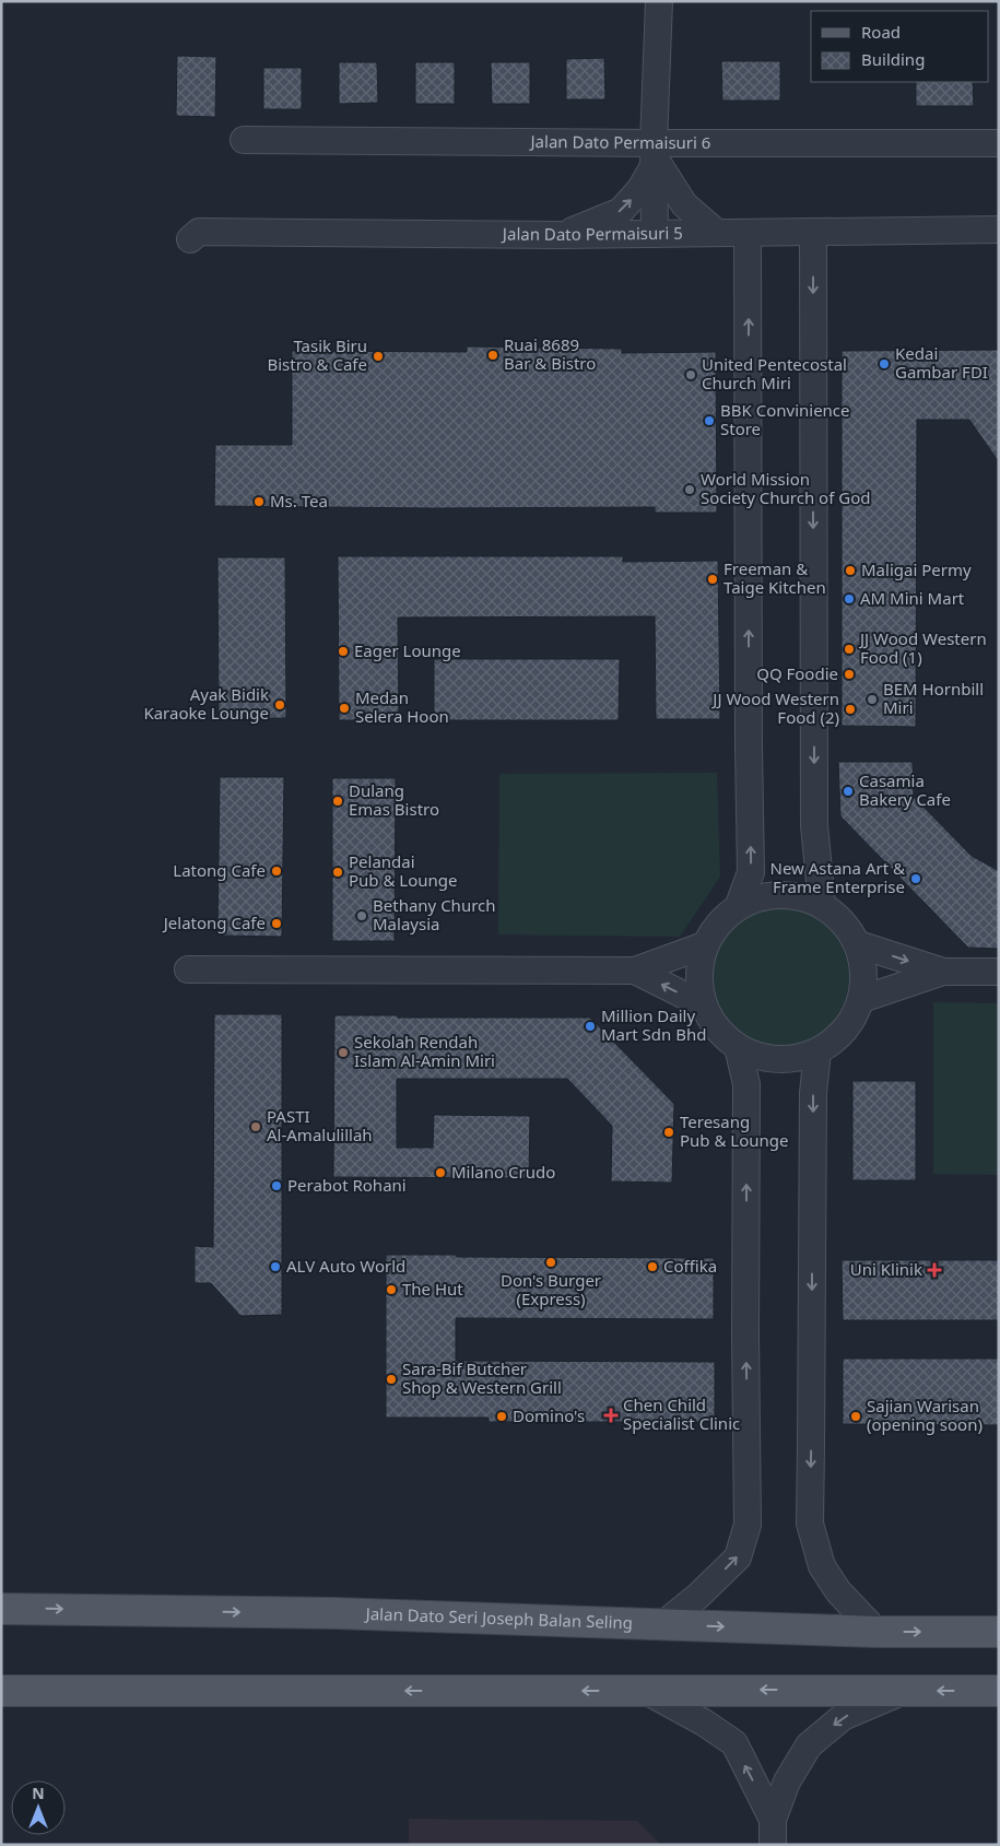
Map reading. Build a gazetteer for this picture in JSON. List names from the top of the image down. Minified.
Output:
{"streets":{"main road":["Jalan Dato Seri Joseph Balan Seling"],"street":["Jalan Dato Permaisuri 6","Jalan Dato Permaisuri 5"]},"places":{"other":["Ruai 8689 Bar & Bistro","Tasik Biru Bistro & Cafe","Kedai Gambar FDI","United Pentecostal Church Miri","BBK Convinience Store","World Mission Society Church of God","Ms. Tea","Maligai Permy","Freeman & Taige Kitchen","AM Mini Mart","JJ Wood Western Food (1)","Eager Lounge","QQ Foodie","BEM Hornbill Miri","Ayak Bidik Karaoke Lounge","Medan Selera Hoon","JJ Wood Western Food (2)","Casamia Bakery Cafe","Dulang Emas Bistro","Latong Cafe","Pelandai Pub & Lounge","New Astana Art & Frame Enterprise","Bethany Church Malaysia","Jelatong Cafe","Million Daily Mart Sdn Bhd","Sekolah Rendah Islam Al-Amin Miri","PASTI Al-Amalulillah","Teresang Pub & Lounge","Milano Crudo","Perabot Rohani","Don's Burger (Express)","ALV Auto World","Coffika","The Hut","Sara-Bif Butcher Shop & Western Grill","Domino's","Sajian Warisan (opening soon)"],"health":["Uni Klinik","Chen Child Specialist Clinic"]},"legend":["Road","Building"],"north":"top"}
